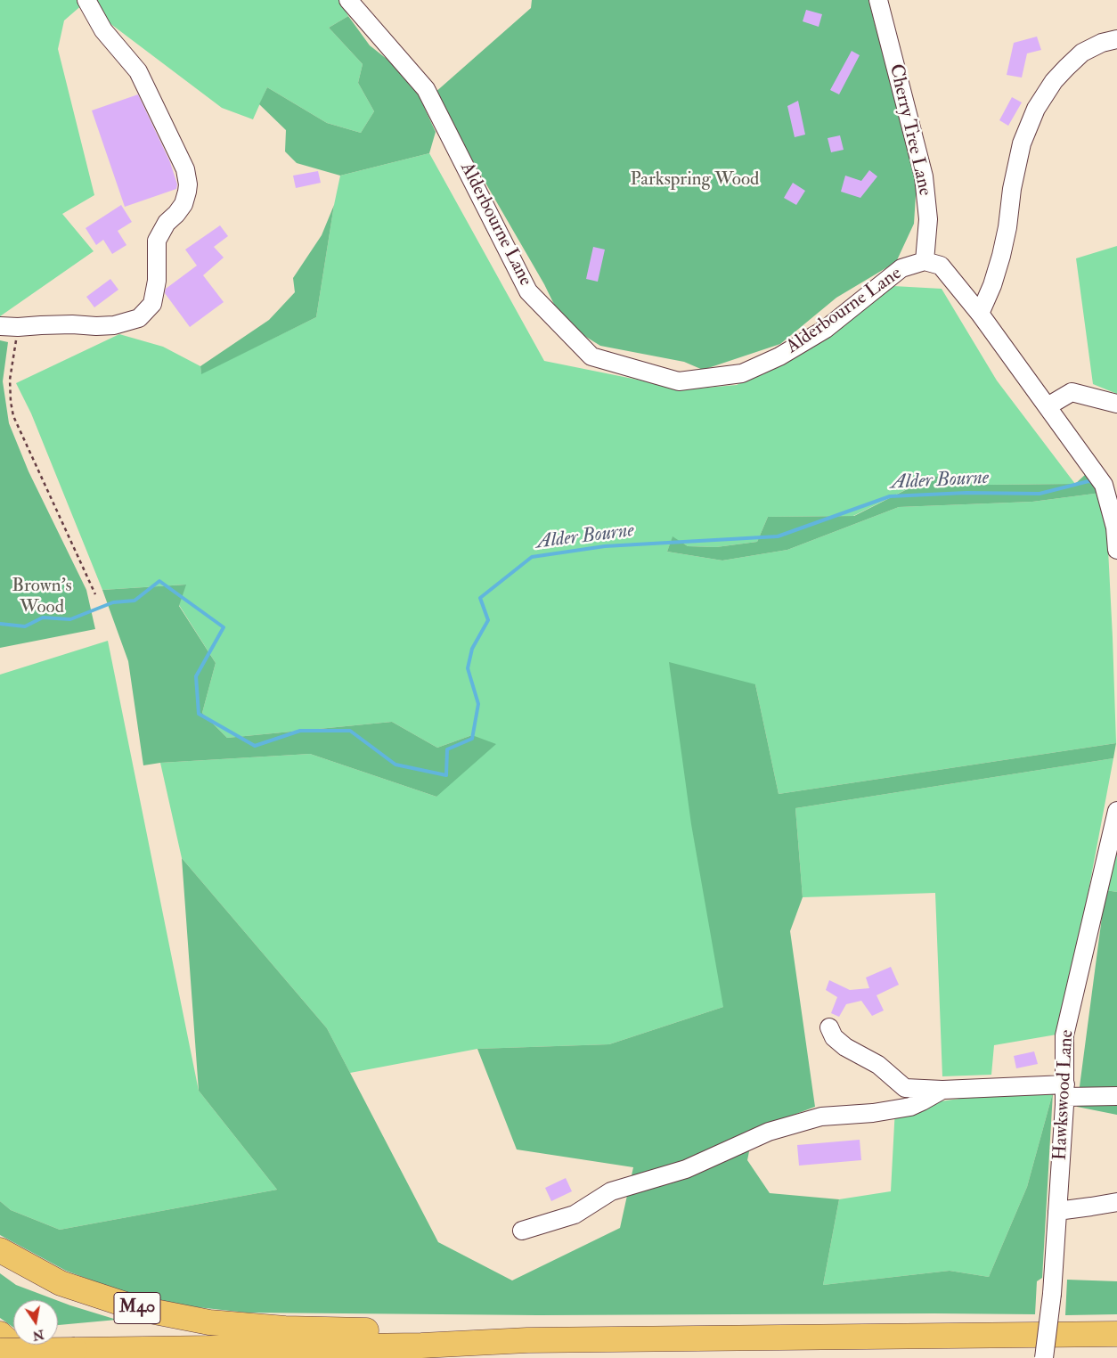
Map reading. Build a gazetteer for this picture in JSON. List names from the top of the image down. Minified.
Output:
{"streets":{"highway":["M40"],"street":["Cherry Tree Lane","Alderbourne Lane","Hawkswood Lane"]},"crossings":[["Cherry Tree Lane","Alderbourne Lane"]],"water":["Alder Bourne"],"parks":["Parkspring Wood","Brown's Wood"],"north":"bottom"}
